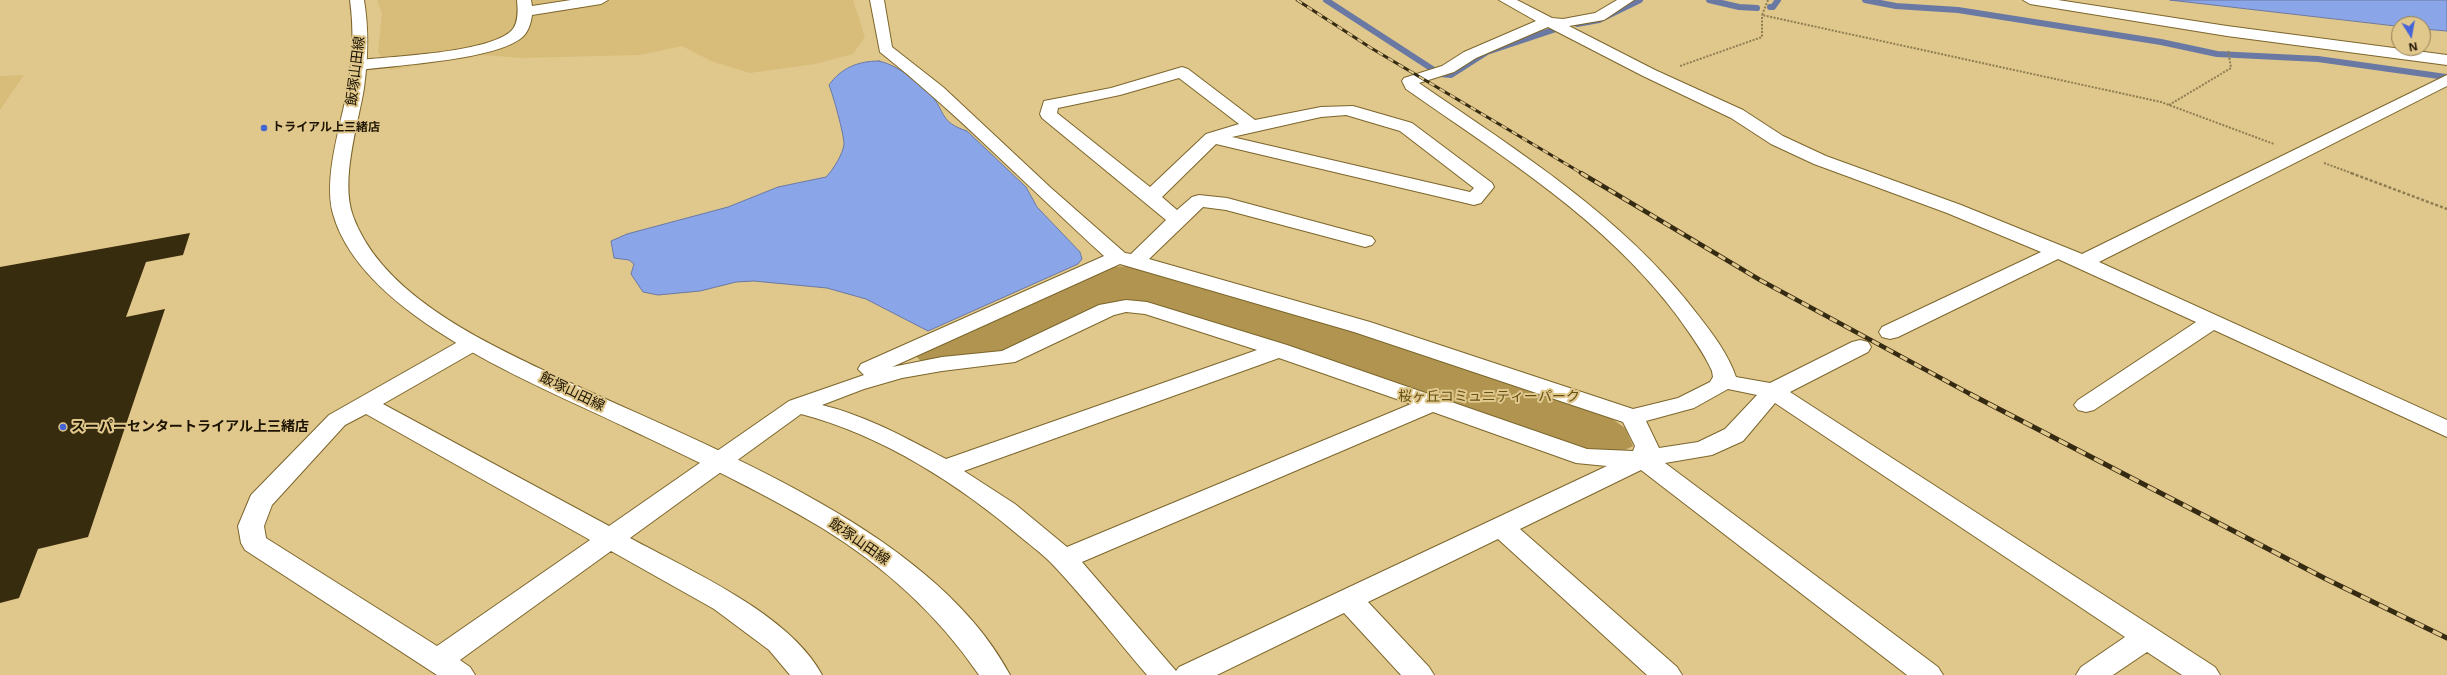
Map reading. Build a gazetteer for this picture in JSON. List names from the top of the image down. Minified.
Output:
{"streets":{"street":["飯塚山田線"]},"parks":["桜ヶ丘コミュニティーパーク"],"places":["トライアル上三緒店","スーパーセンタートライアル上三緒店"],"north":"bottom"}
